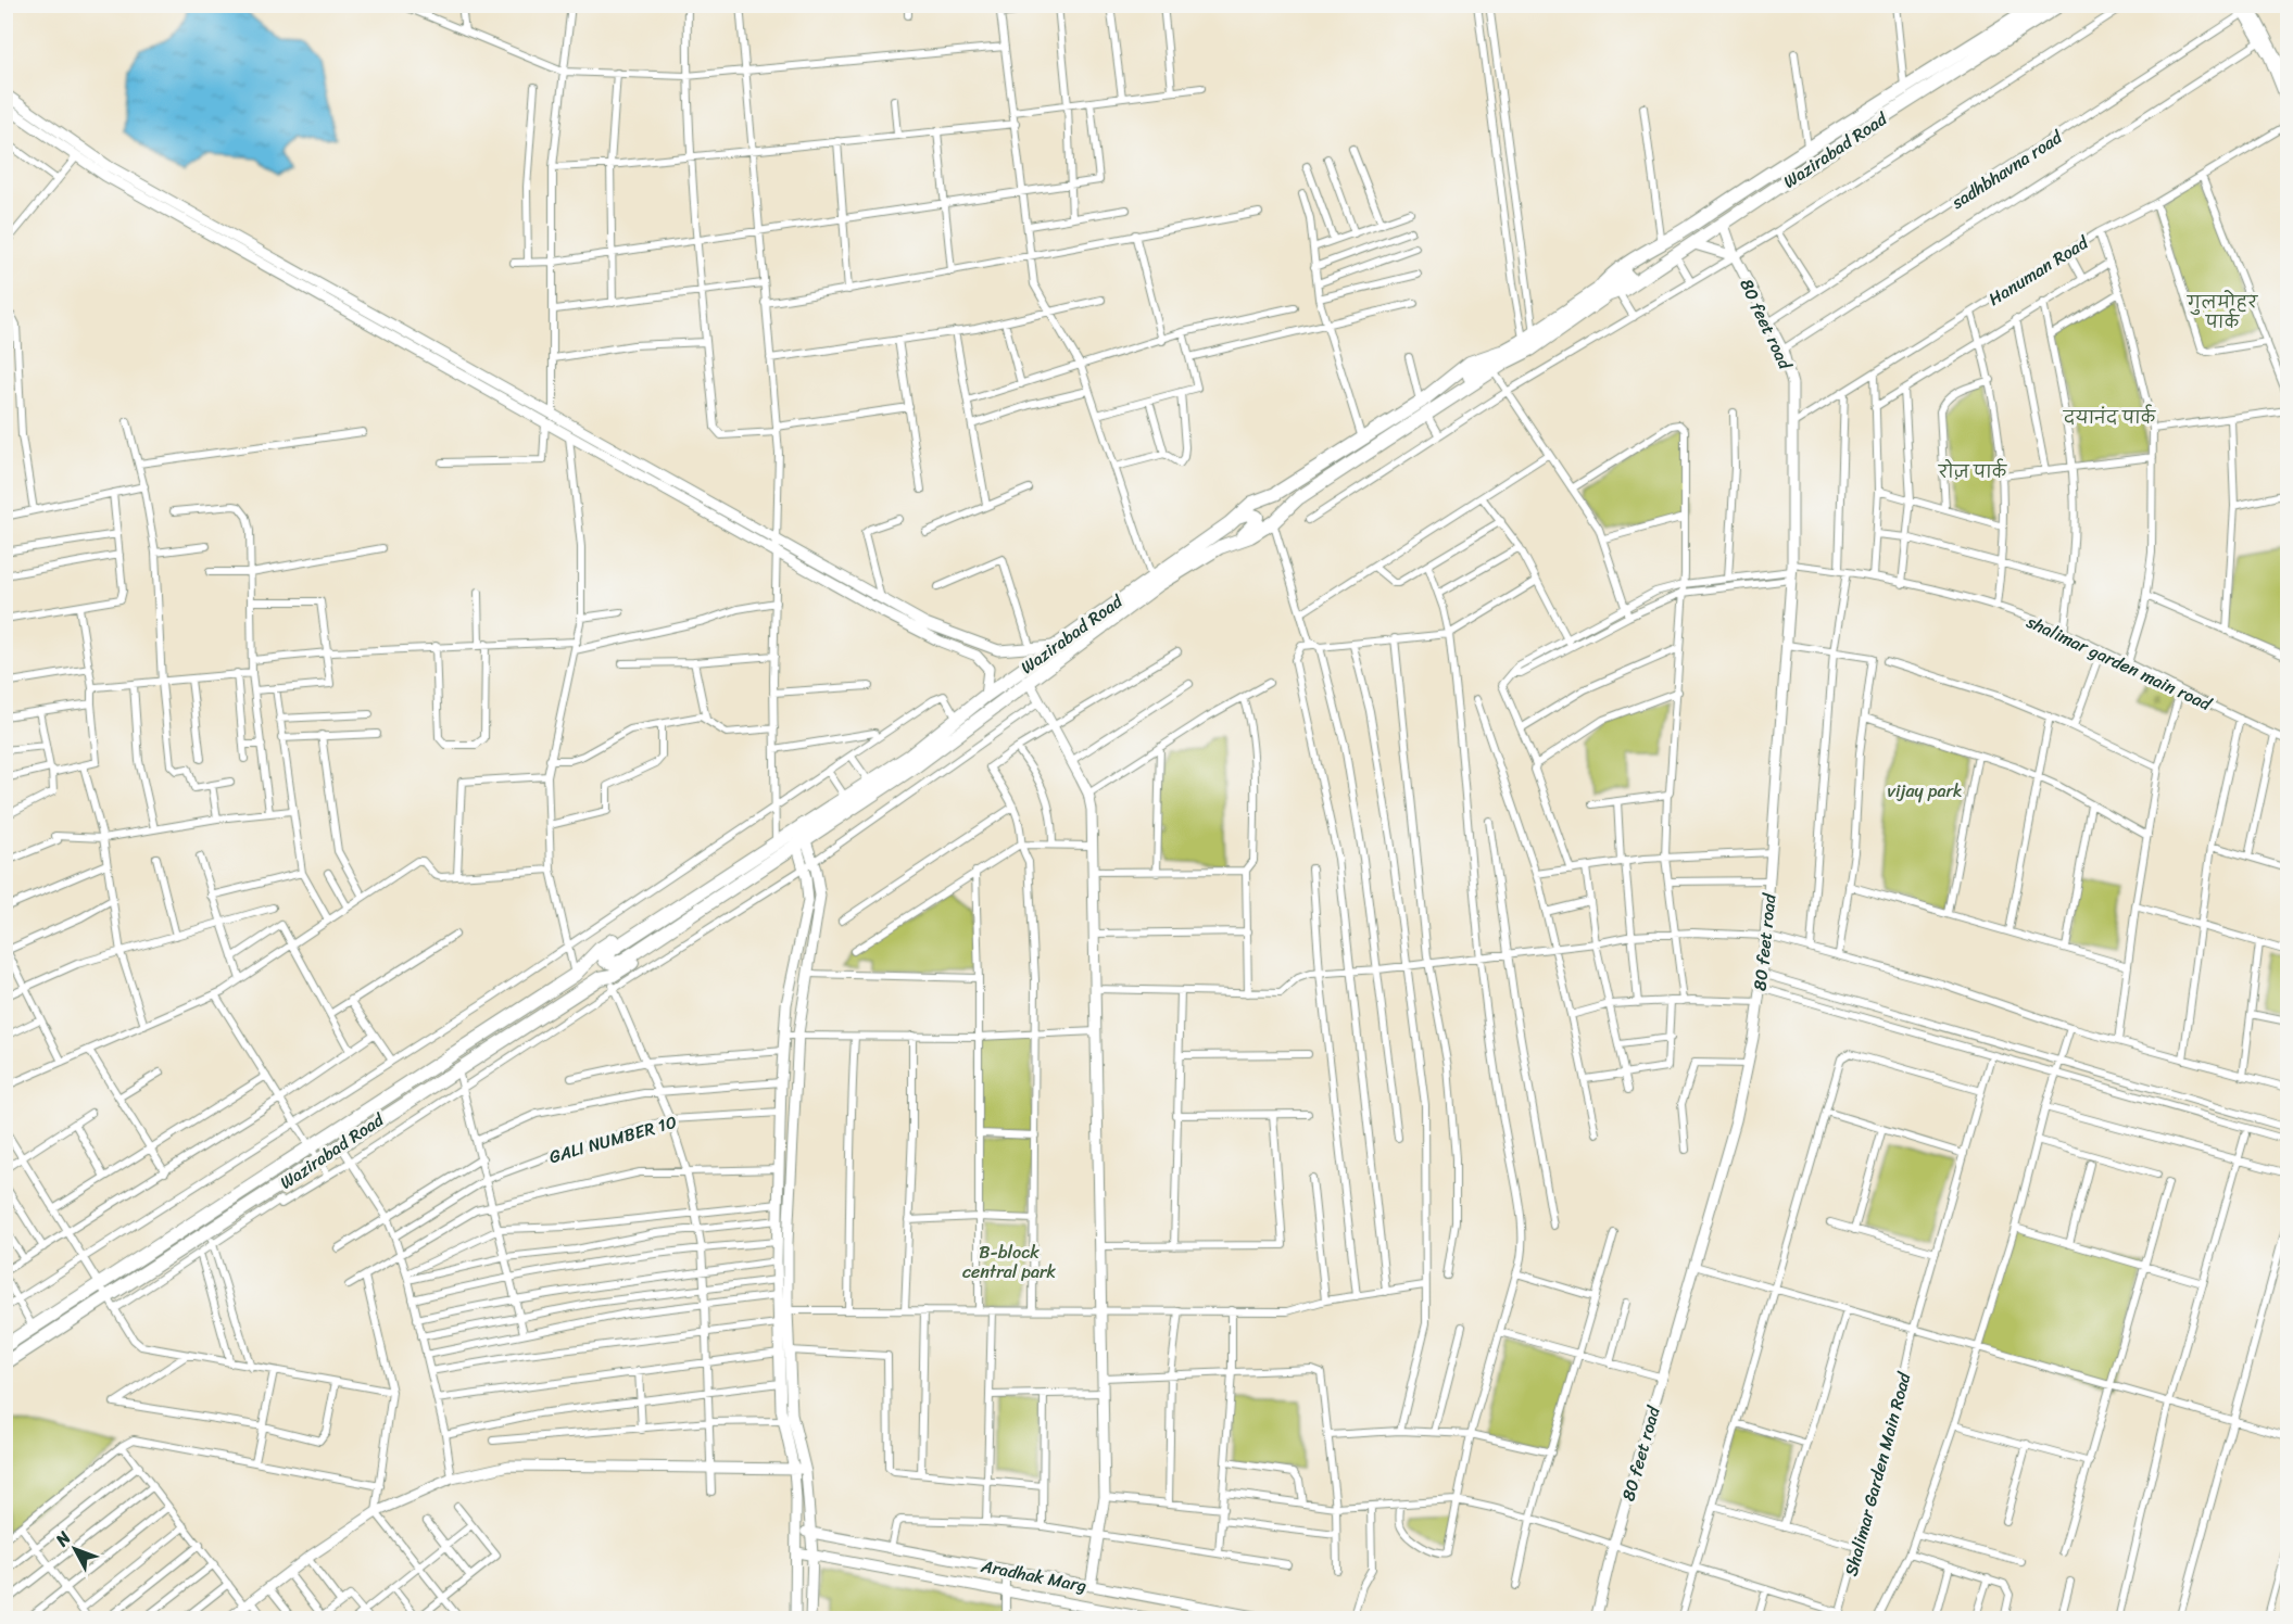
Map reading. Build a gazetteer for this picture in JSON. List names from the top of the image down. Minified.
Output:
{"streets":{"highway":["Wazirabad Road"],"main road":["80 feet road","Aradhak Marg"],"street":["sadhbhavna road","Hanuman Road","shalimar garden main road","GALI NUMBER 10","Shalimar Garden Main Road"]},"crossings":[["Wazirabad Road","80 feet road"],["sadhbhavna road","80 feet road"],["Hanuman Road","80 feet road"],["80 feet road","shalimar garden main road"]],"parks":["गुलमोहर पार्क","दयानंद पार्क","रोज़ पार्क","vijay park","B-block central park"],"north":"top left"}
